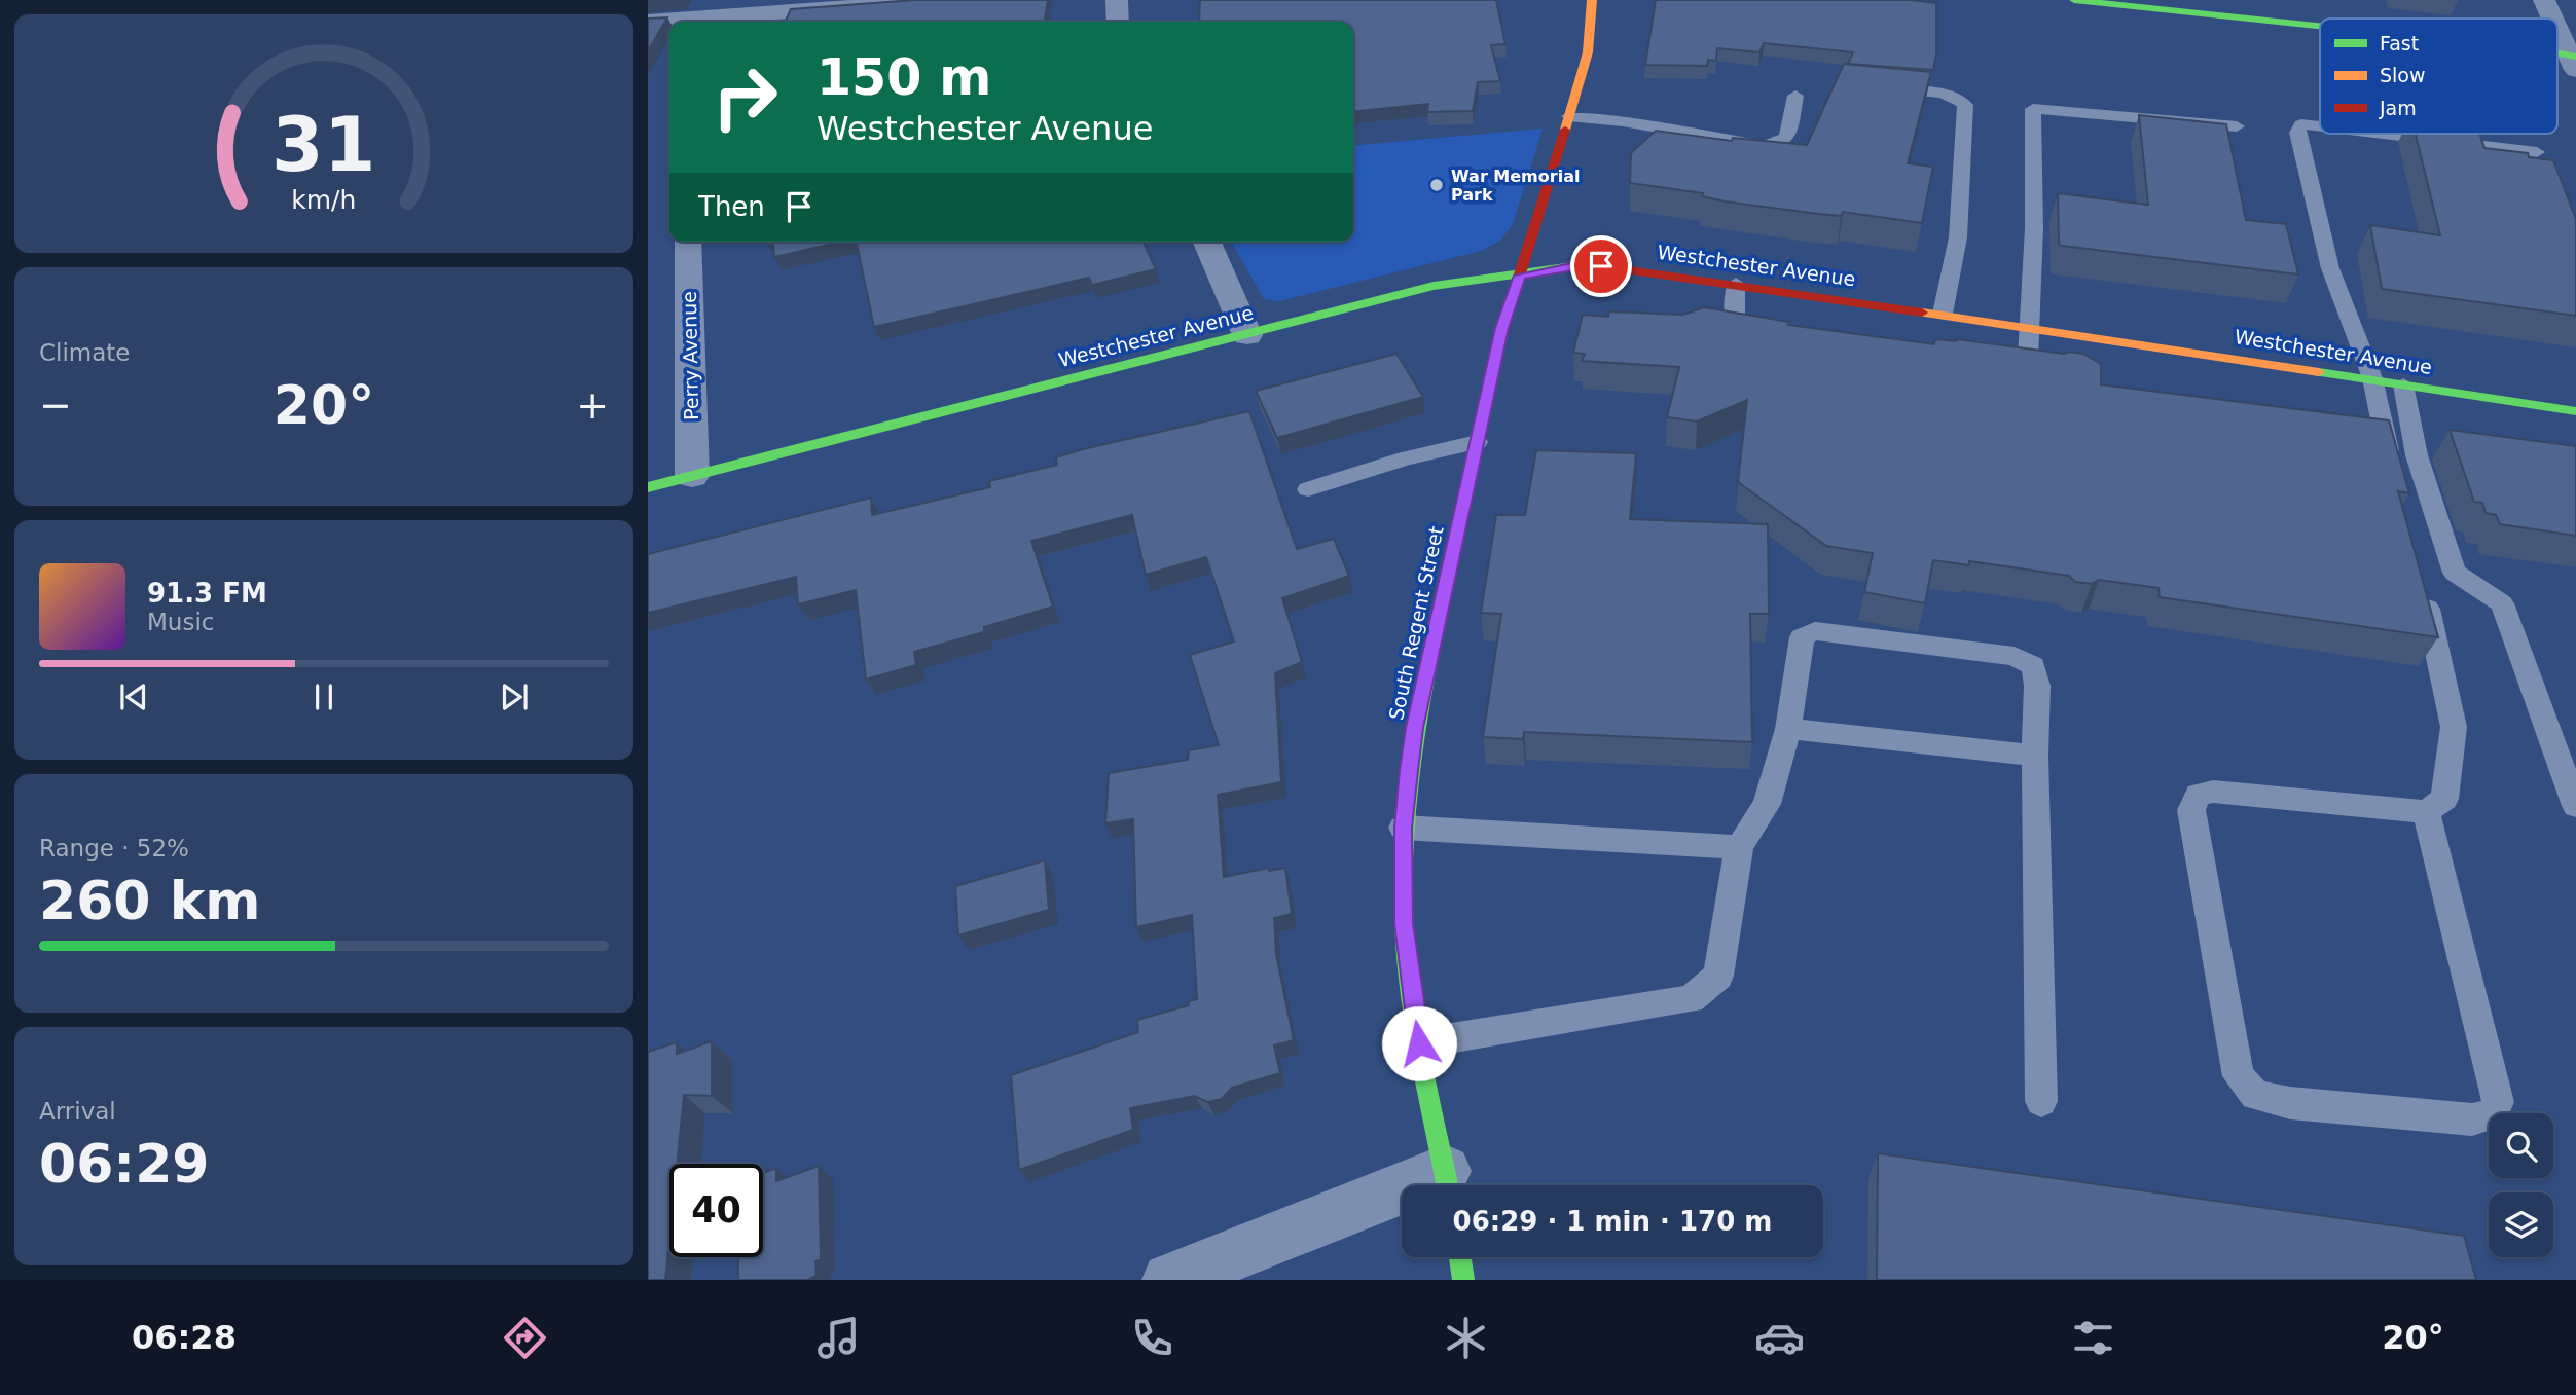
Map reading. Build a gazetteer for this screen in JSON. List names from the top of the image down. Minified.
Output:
{"streets":{"street":["Westchester Avenue","Perry Avenue","South Regent Street"]},"crossings":[["Westchester Avenue","Perry Avenue"],["Westchester Avenue","South Regent Street"]],"places":["War Memorial Park"],"legend":["Fast","Slow","Jam"],"page":{"turn":["150 m","Westchester Avenue"],"then":"Then","tile":["Climate",["Range · 52%","260 km"],["Arrival","06:29"]],"heat":["−","20°","+"],"song":["91.3 FM","Music"],"limit":"40","trip":"06:29 · 1 min · 170 m","tabs":["06:28","20°"],"gauge":["31","km/h"]}}
